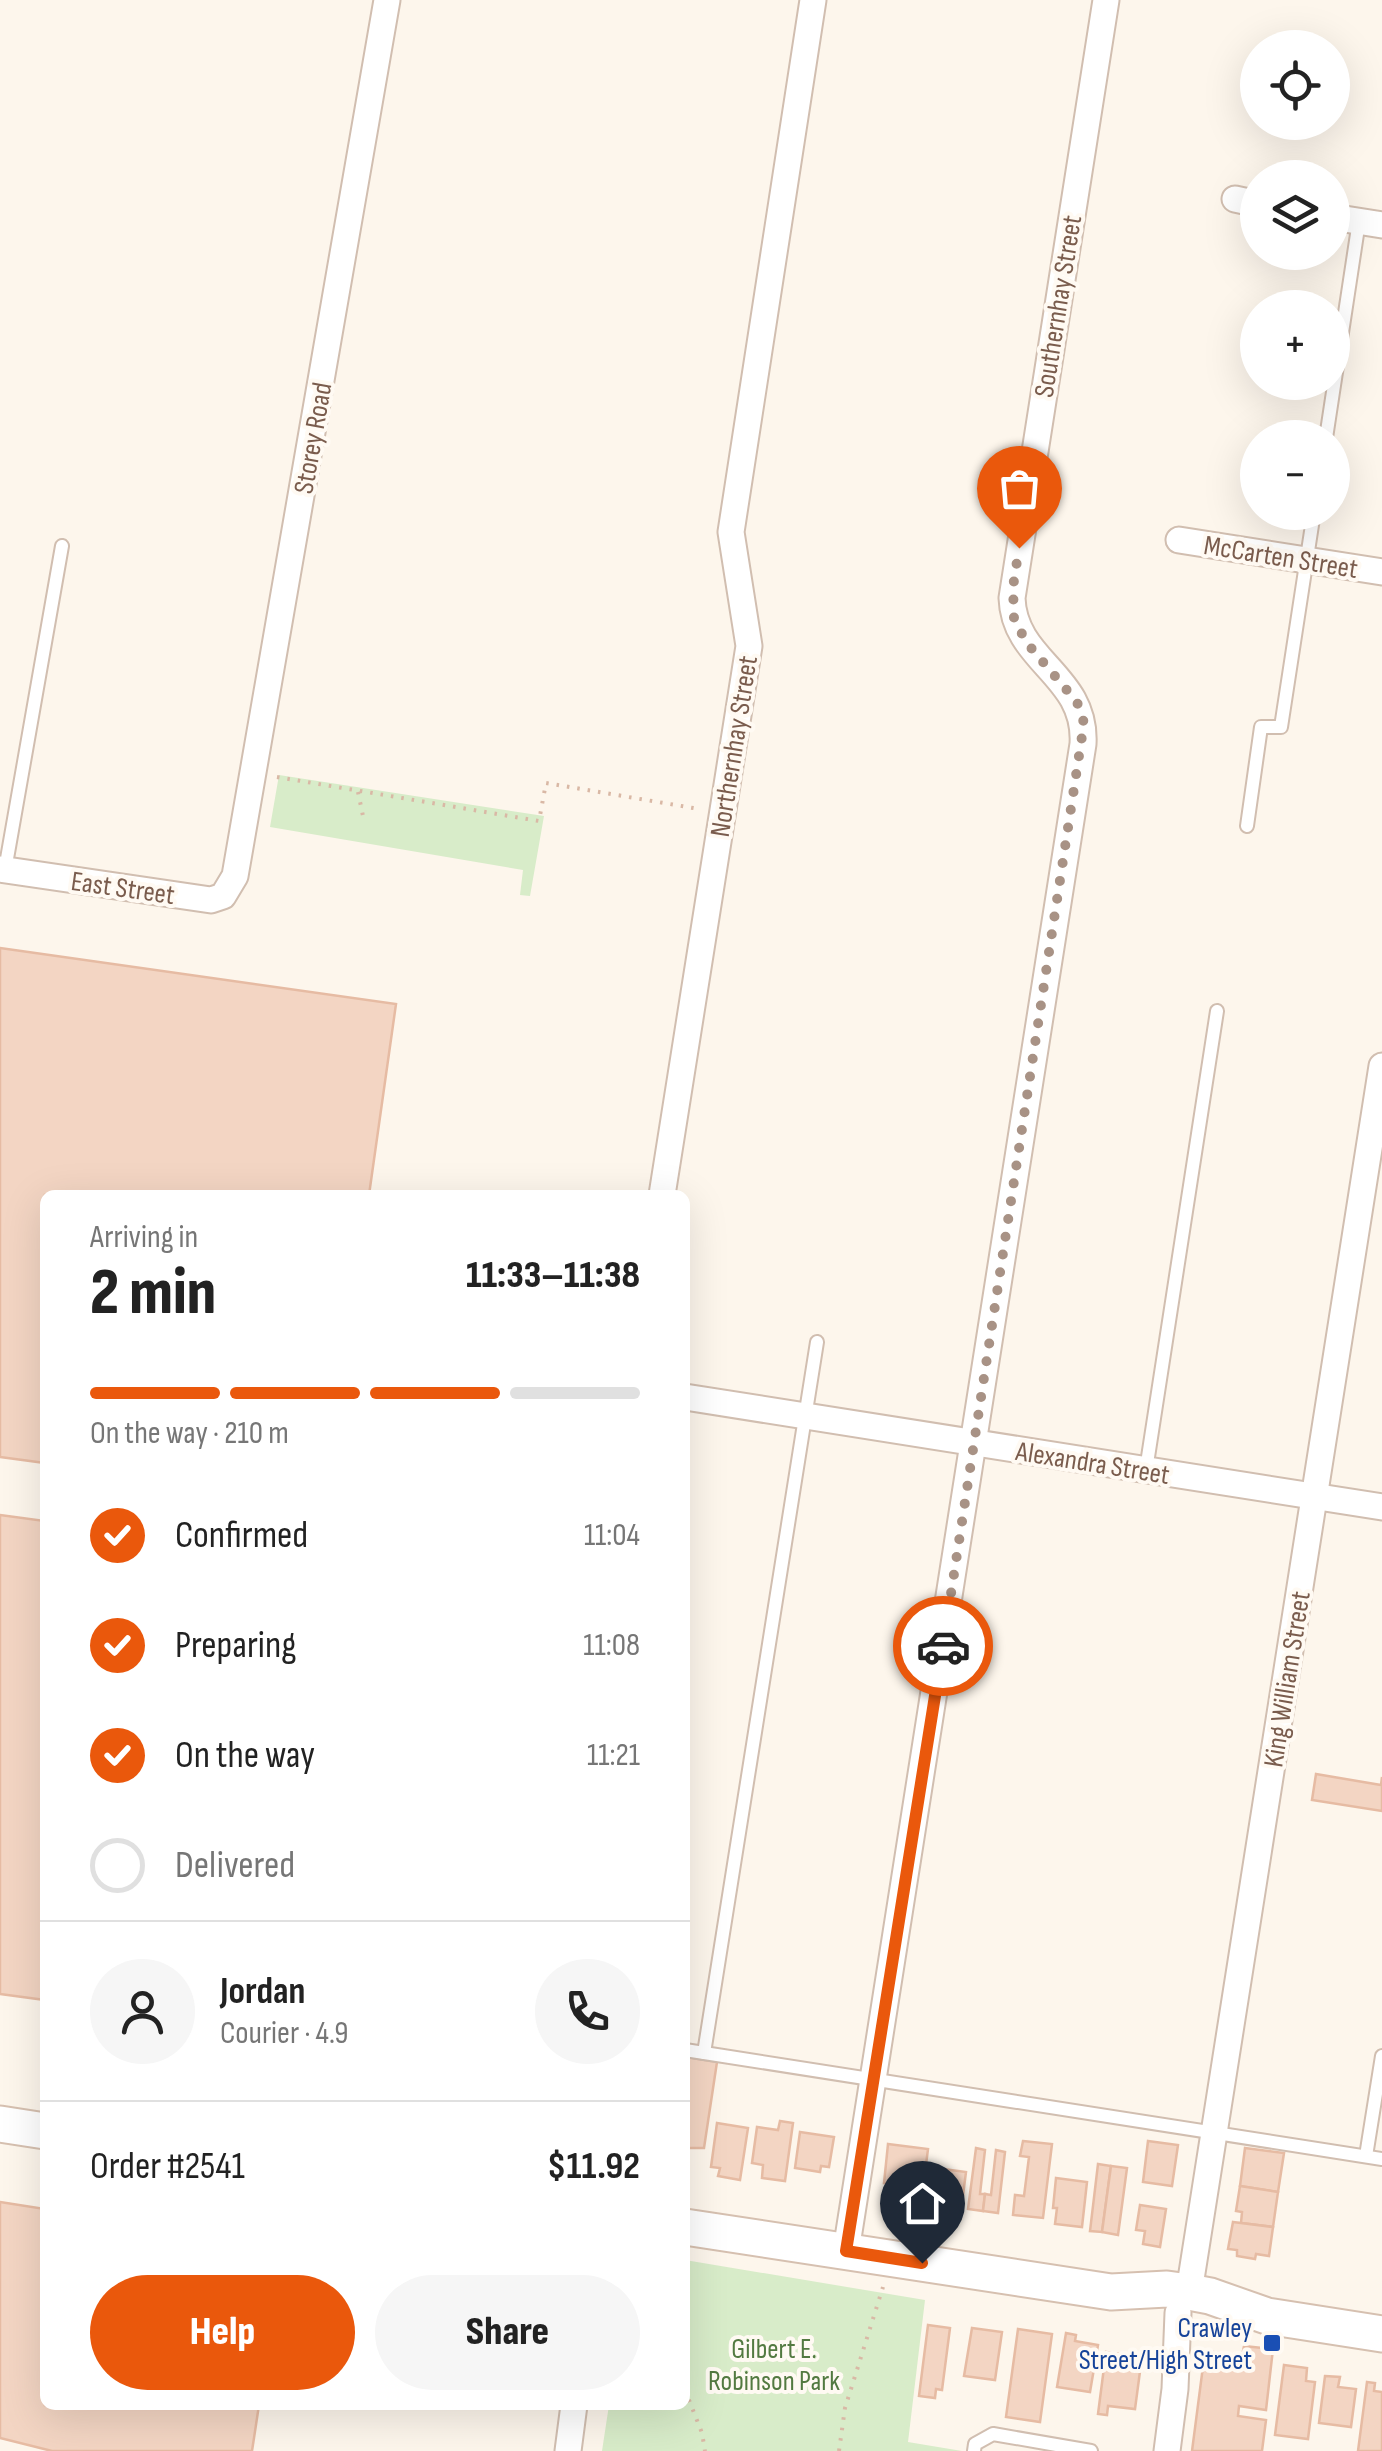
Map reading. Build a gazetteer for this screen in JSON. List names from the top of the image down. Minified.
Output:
{"streets":{"street":["Southernhay Street","Storey Road","McCarten Street","Northernhay Street","East Street","Alexandra Street","King William Street"]},"crossings":[["Southernhay Street","Alexandra Street"],["Storey Road","East Street"],["Alexandra Street","King William Street"]],"parks":["Gilbert E. Robinson Park"],"places":{"transit":["Crawley Street/High Street"]},"page":{"map_buttons":["+","−"],"heading":["2 min","Arriving in","11:33–11:38"],"panel":["Jordan","Courier · 4.9","Order #2541","$11.92"],"bar":"On the way · 210 m","list":[["Confirmed","11:04"],["Preparing","11:08"],["On the way","11:21"],"Delivered"],"buttons":["Help","Share"]}}
